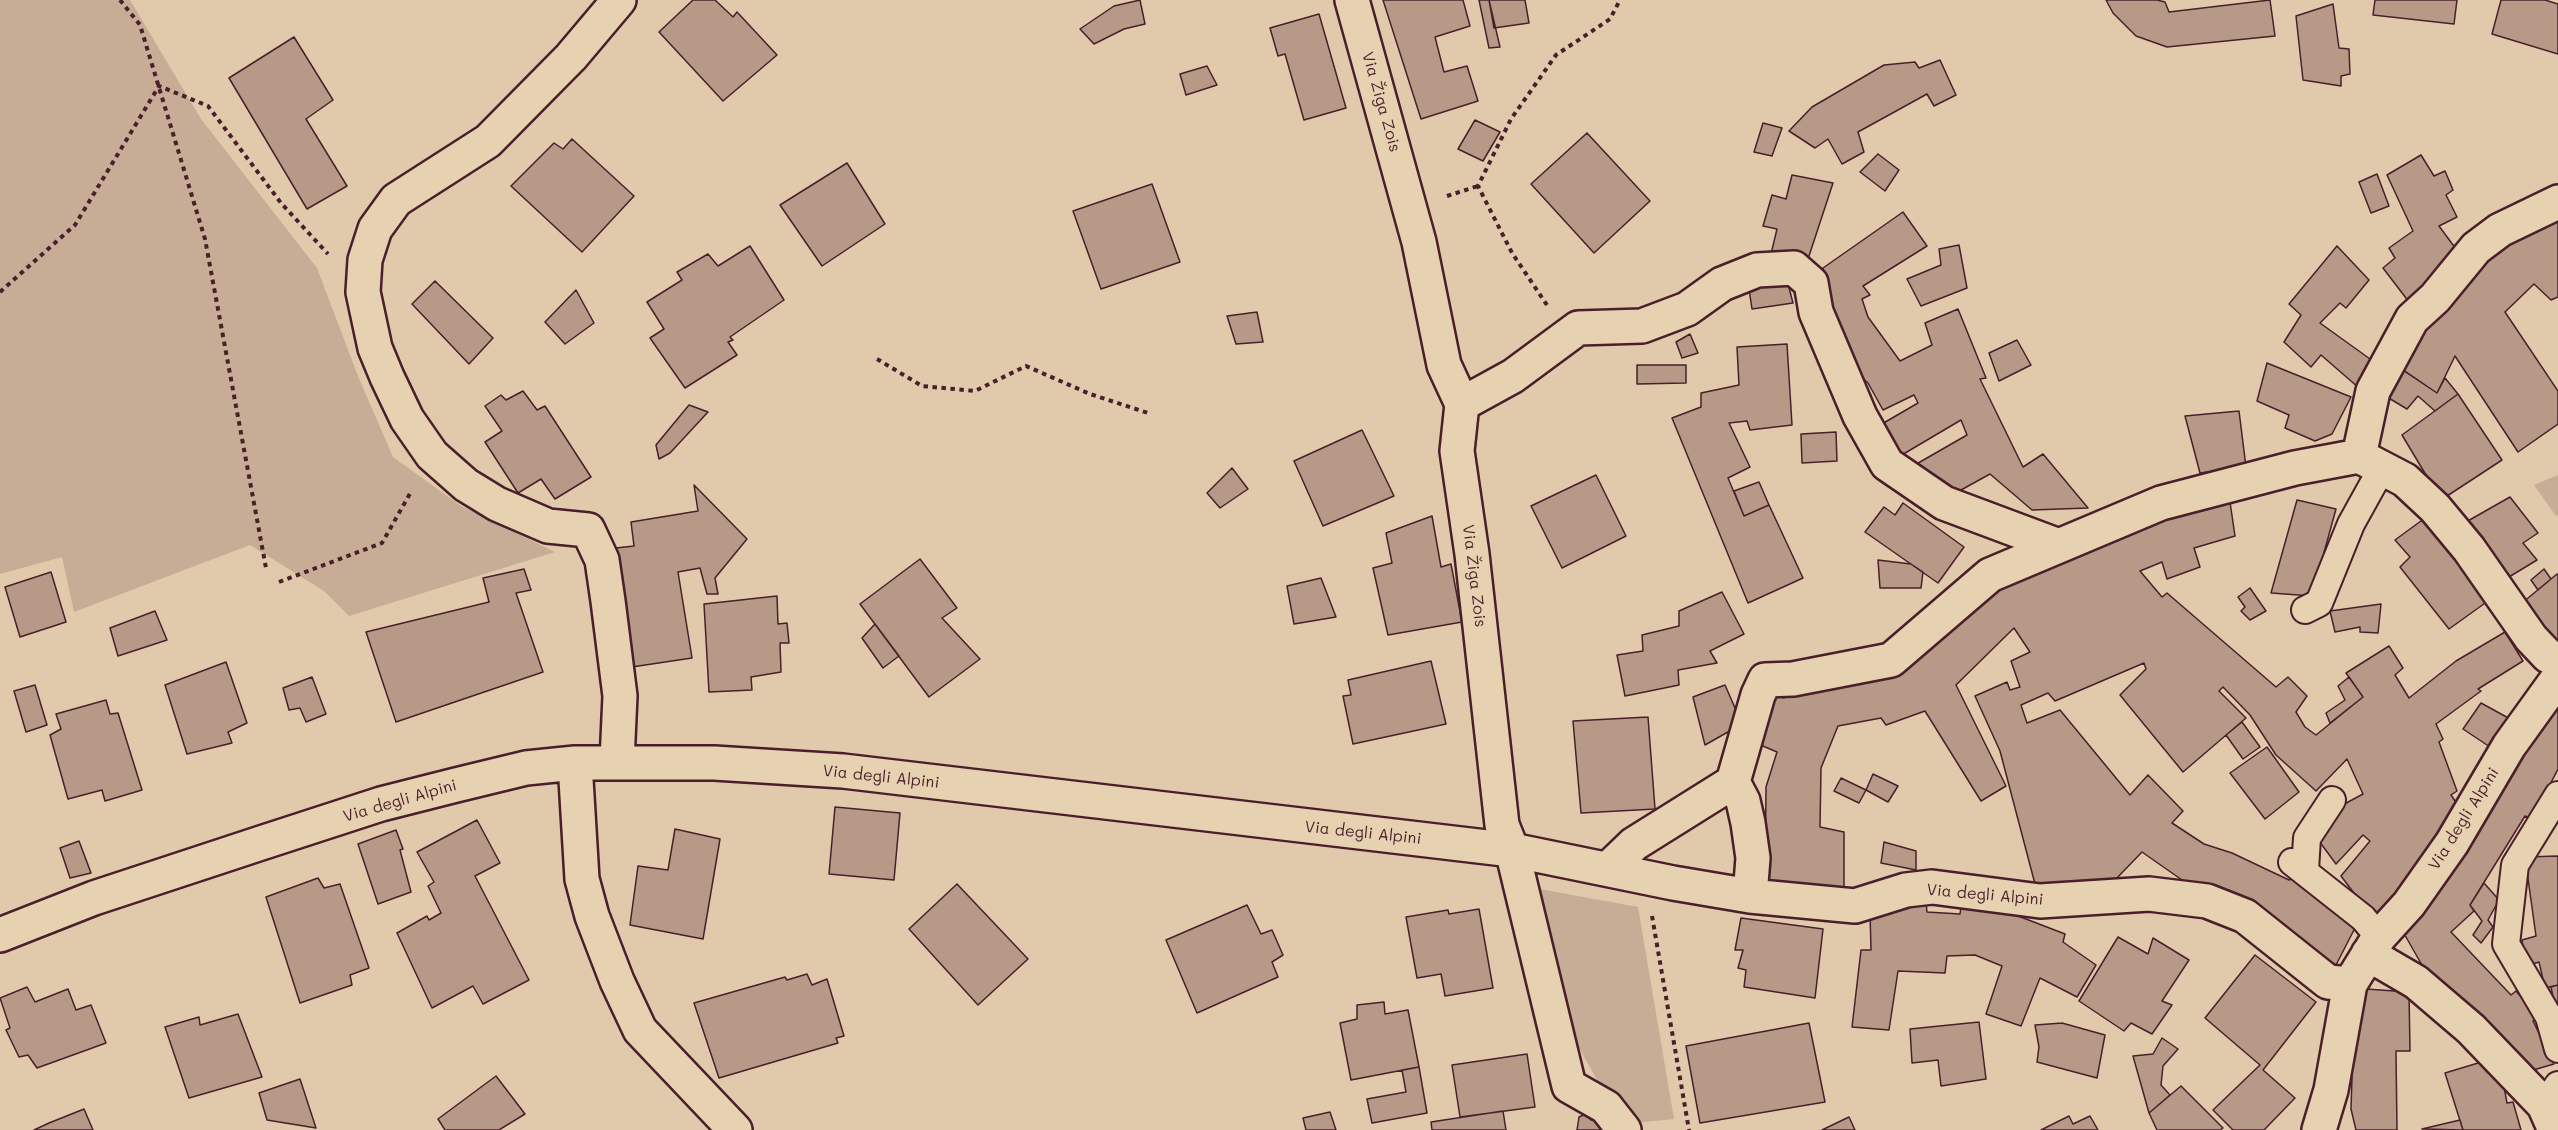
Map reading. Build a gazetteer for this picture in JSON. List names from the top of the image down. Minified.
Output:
{"streets":{"street":["Via Žiga Zois","Via degli Alpini"]},"crossings":[["Via Žiga Zois","Via degli Alpini"]]}
